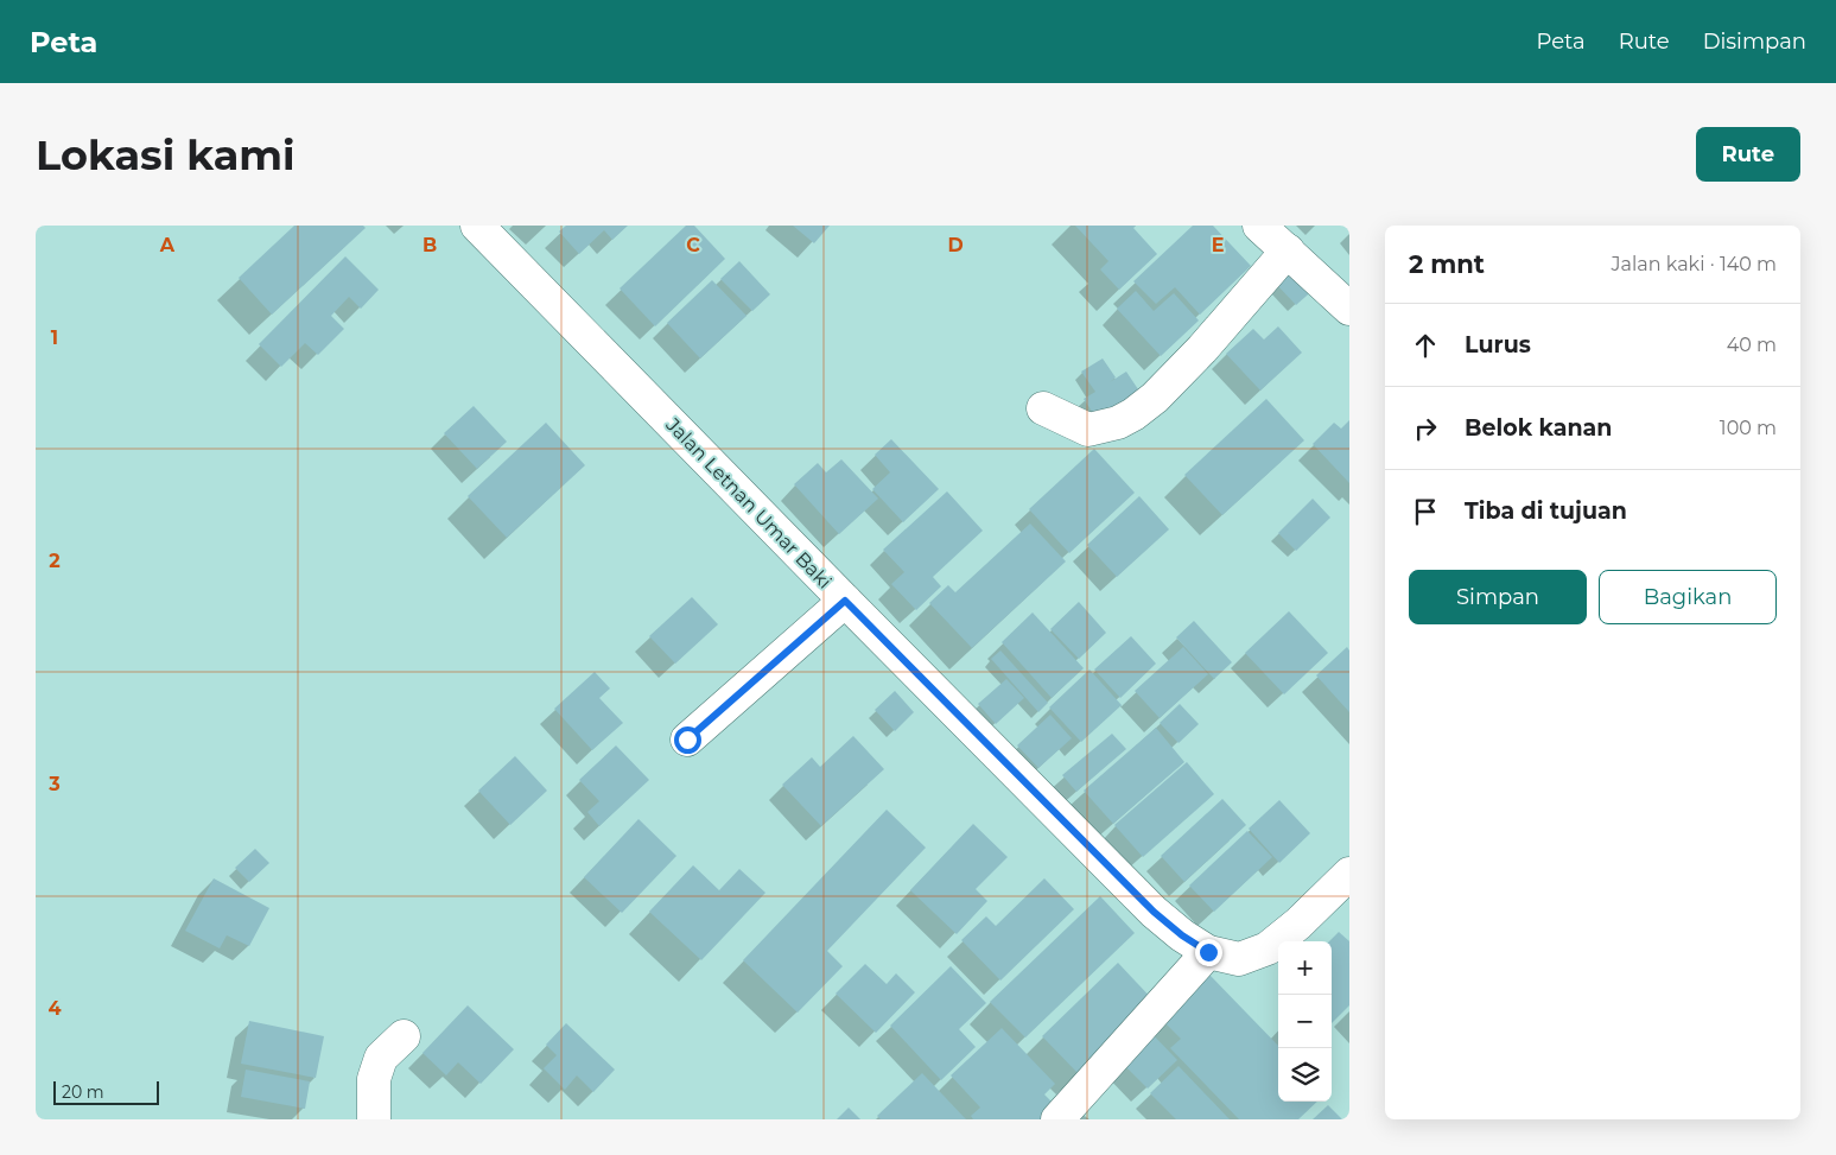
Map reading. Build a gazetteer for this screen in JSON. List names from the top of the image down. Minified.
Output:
{"streets":{"street":["Jalan Letnan Umar Baki"]},"scale_bar":"20 m","page":{"header":"Peta","nav":["Peta","Rute","Disimpan"],"buttons":["Rute",["Simpan","Bagikan"]],"title":"Lokasi kami","heading":["2 mnt","Jalan kaki · 140 m"],"list":[["Lurus","40 m"],["Belok kanan","100 m"],"Tiba di tujuan"],"map_buttons":["+","−"],"scale":"20 m"},"grid":{"columns":["A","B","C","D","E"],"rows":["1","2","3","4"]}}
